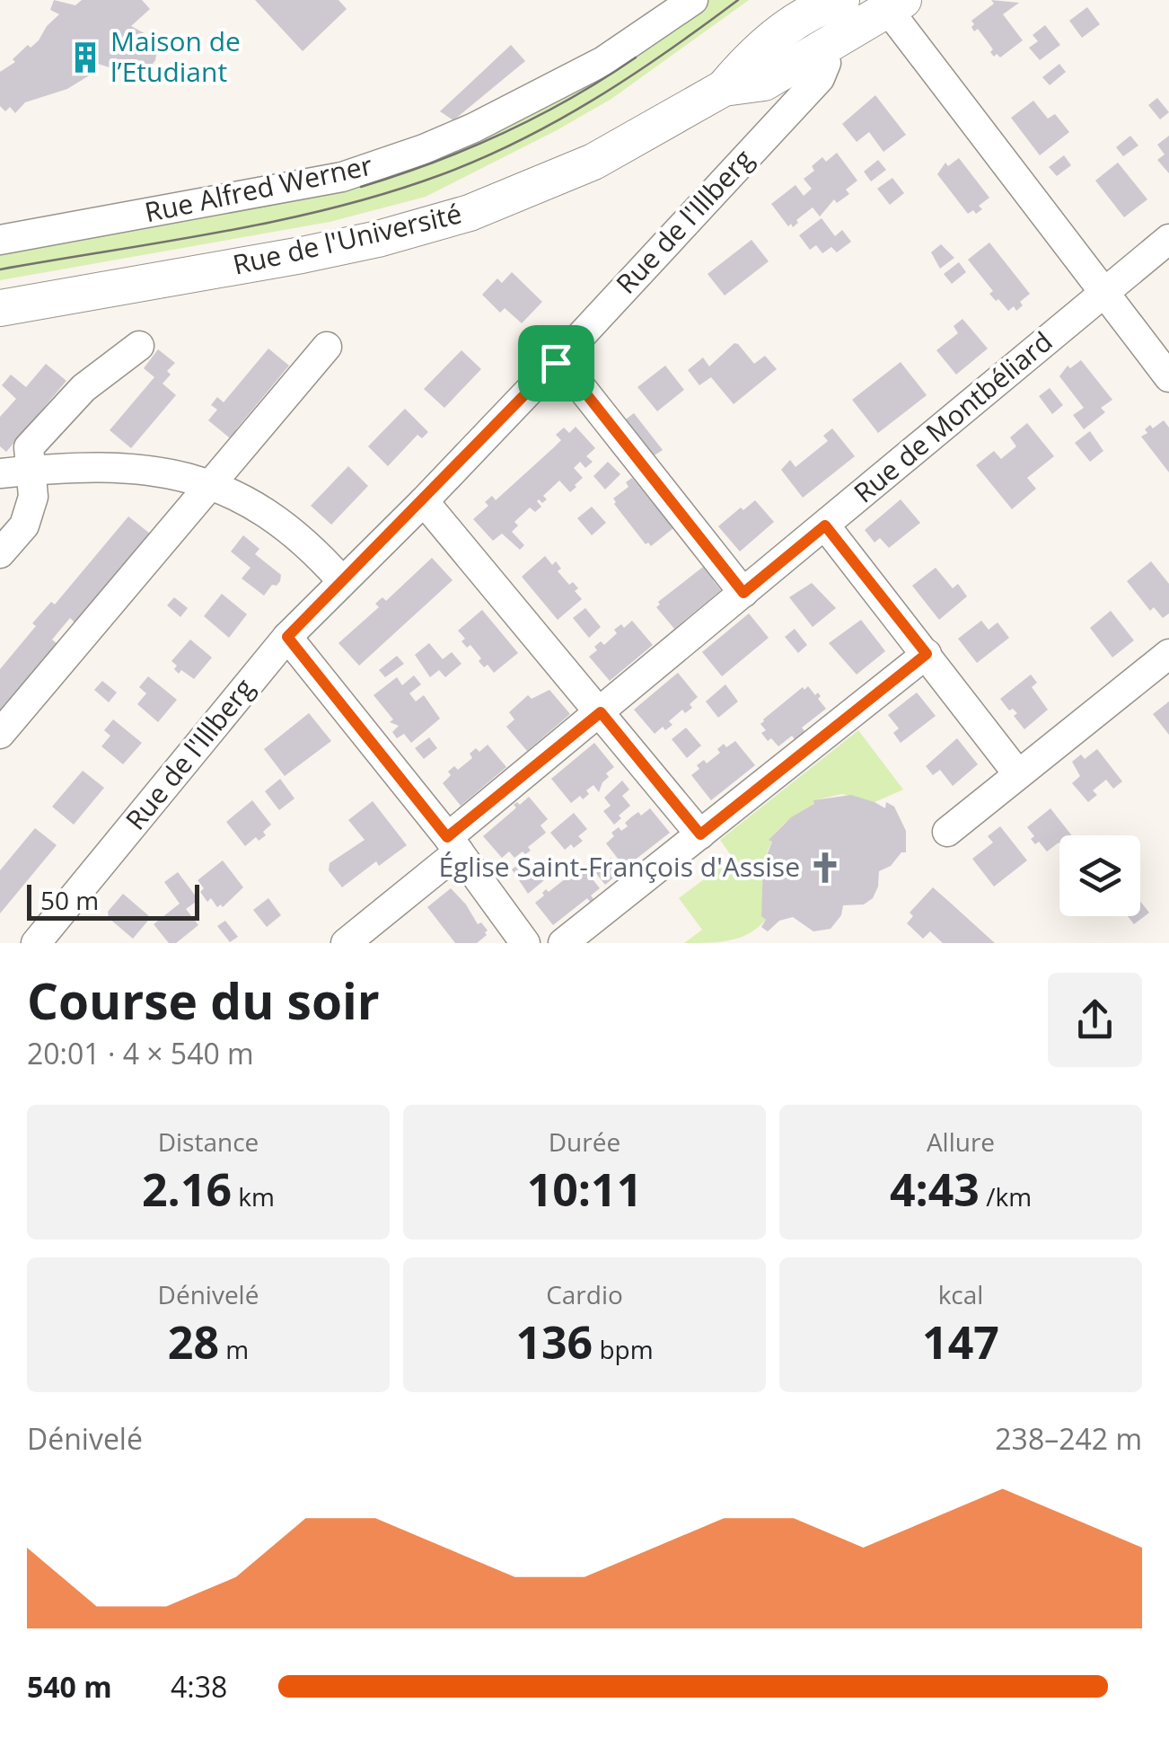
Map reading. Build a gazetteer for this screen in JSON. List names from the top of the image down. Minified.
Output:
{"streets":{"main road":["Rue de l'Université"],"street":["Rue Alfred Werner","Rue de l'Illberg","Rue de Montbéliard"]},"crossings":[["Rue de l'Illberg","Rue de l'Université"]],"places":{"building":["Maison de l’Etudiant"],"church":["Église Saint-François d'Assise"]},"scale_bar":"50 m","page":{"scale":"50 m","heading":["Course du soir","20:01 · 4 × 540 m"],"stats":[["Distance","2.16 km"],["Durée","10:11"],["Allure","4:43 /km"],["Dénivelé","28 m"],["Cardio","136 bpm"],["kcal","147"]],"chart":["Dénivelé","238–242 m"],"list":[{"name":"540 m","note":"4:38"}]}}
